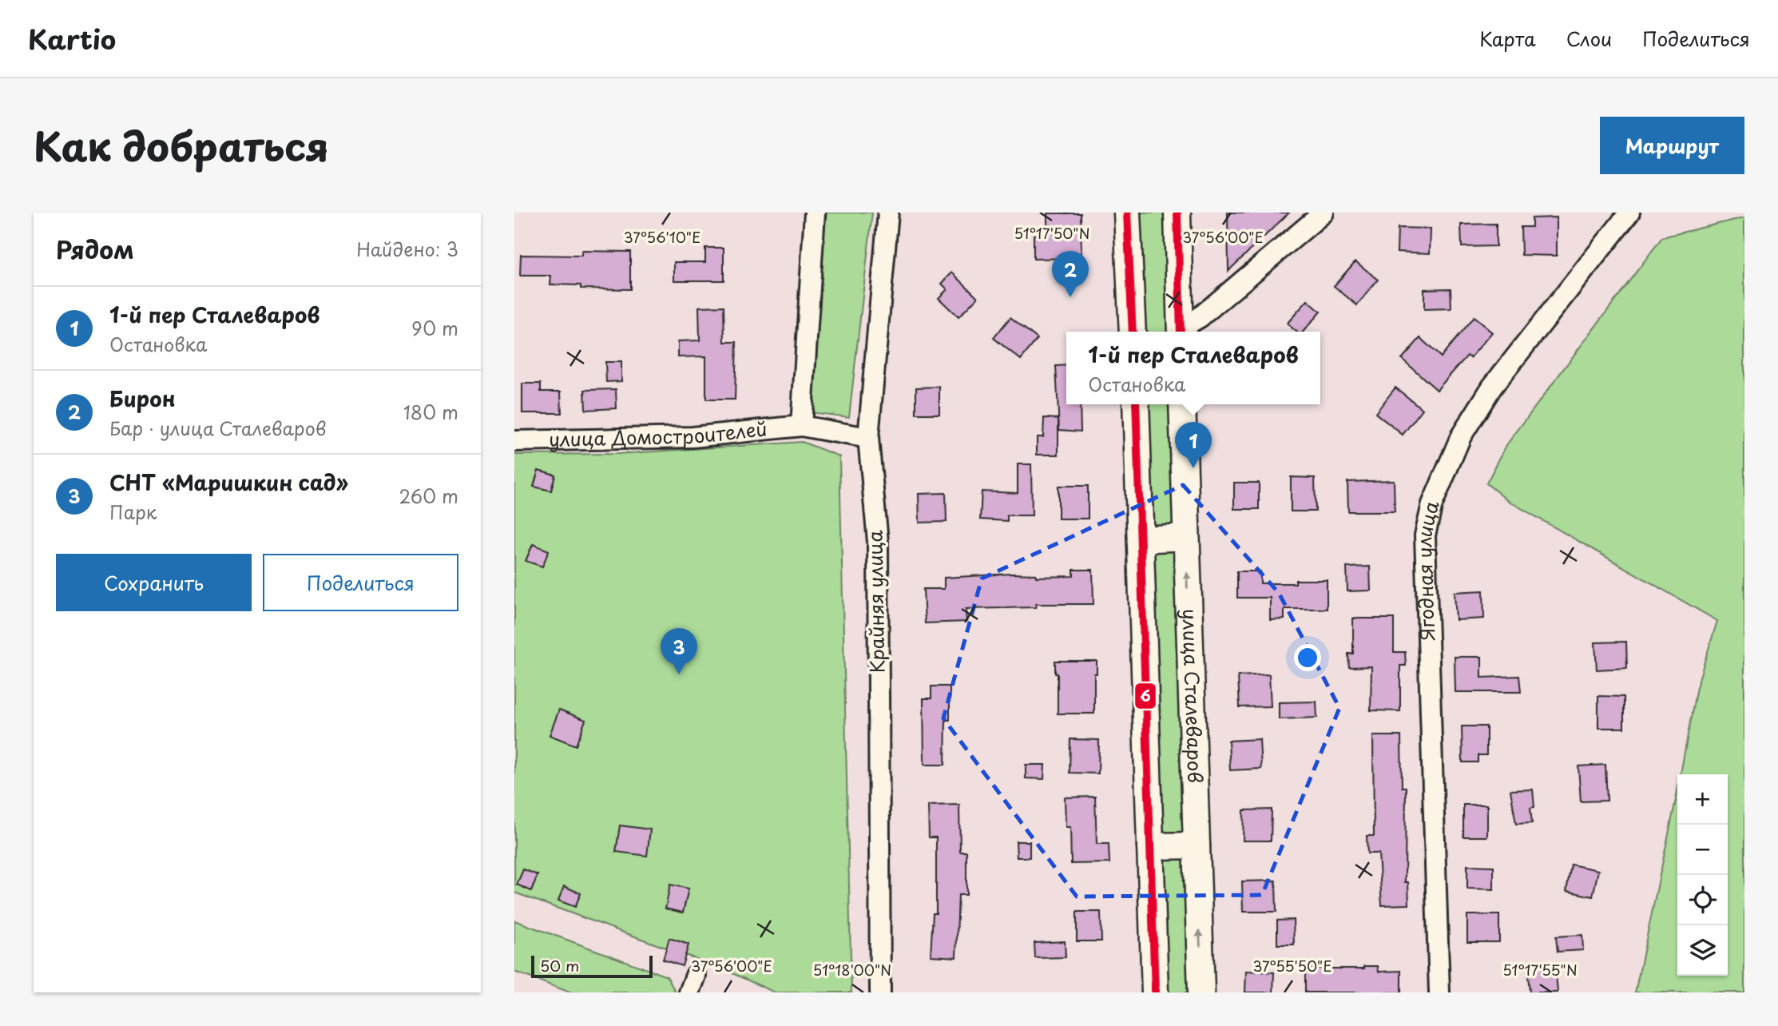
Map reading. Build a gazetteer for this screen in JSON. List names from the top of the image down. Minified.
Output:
{"streets":{"main road":["улица Сталеваров"],"street":["улица Домостроителей","Ягодная улица","Крайняя улица"]},"crossings":[["улица Домостроителей","Крайняя улица"]],"lines":["transit line 6"],"scale_bar":"50 m","page":{"header":"Kartio","nav":["Карта","Слои","Поделиться"],"title":"Как добраться","buttons":["Маршрут",["Сохранить","Поделиться"]],"heading":["Рядом","Найдено: 3"],"pins":["2","1","3"],"list":[{"mark":"1","name":"1-й пер Сталеваров","note":"Остановка","value":"90 m"},{"mark":"2","name":"Бирон","note":"Бар · улица Сталеваров","value":"180 m"},{"mark":"3","name":"СНТ «Маришкин сад»","note":"Парк","value":"260 m"}],"popup":["1-й пер Сталеваров","Остановка"],"map_buttons":["+","−"],"scale":"50 m"},"coordinates":["51°17'50\"N","37°56'10\"E","37°56'00\"E","37°55'50\"E","51°18'00\"N","51°17'55\"N"]}
